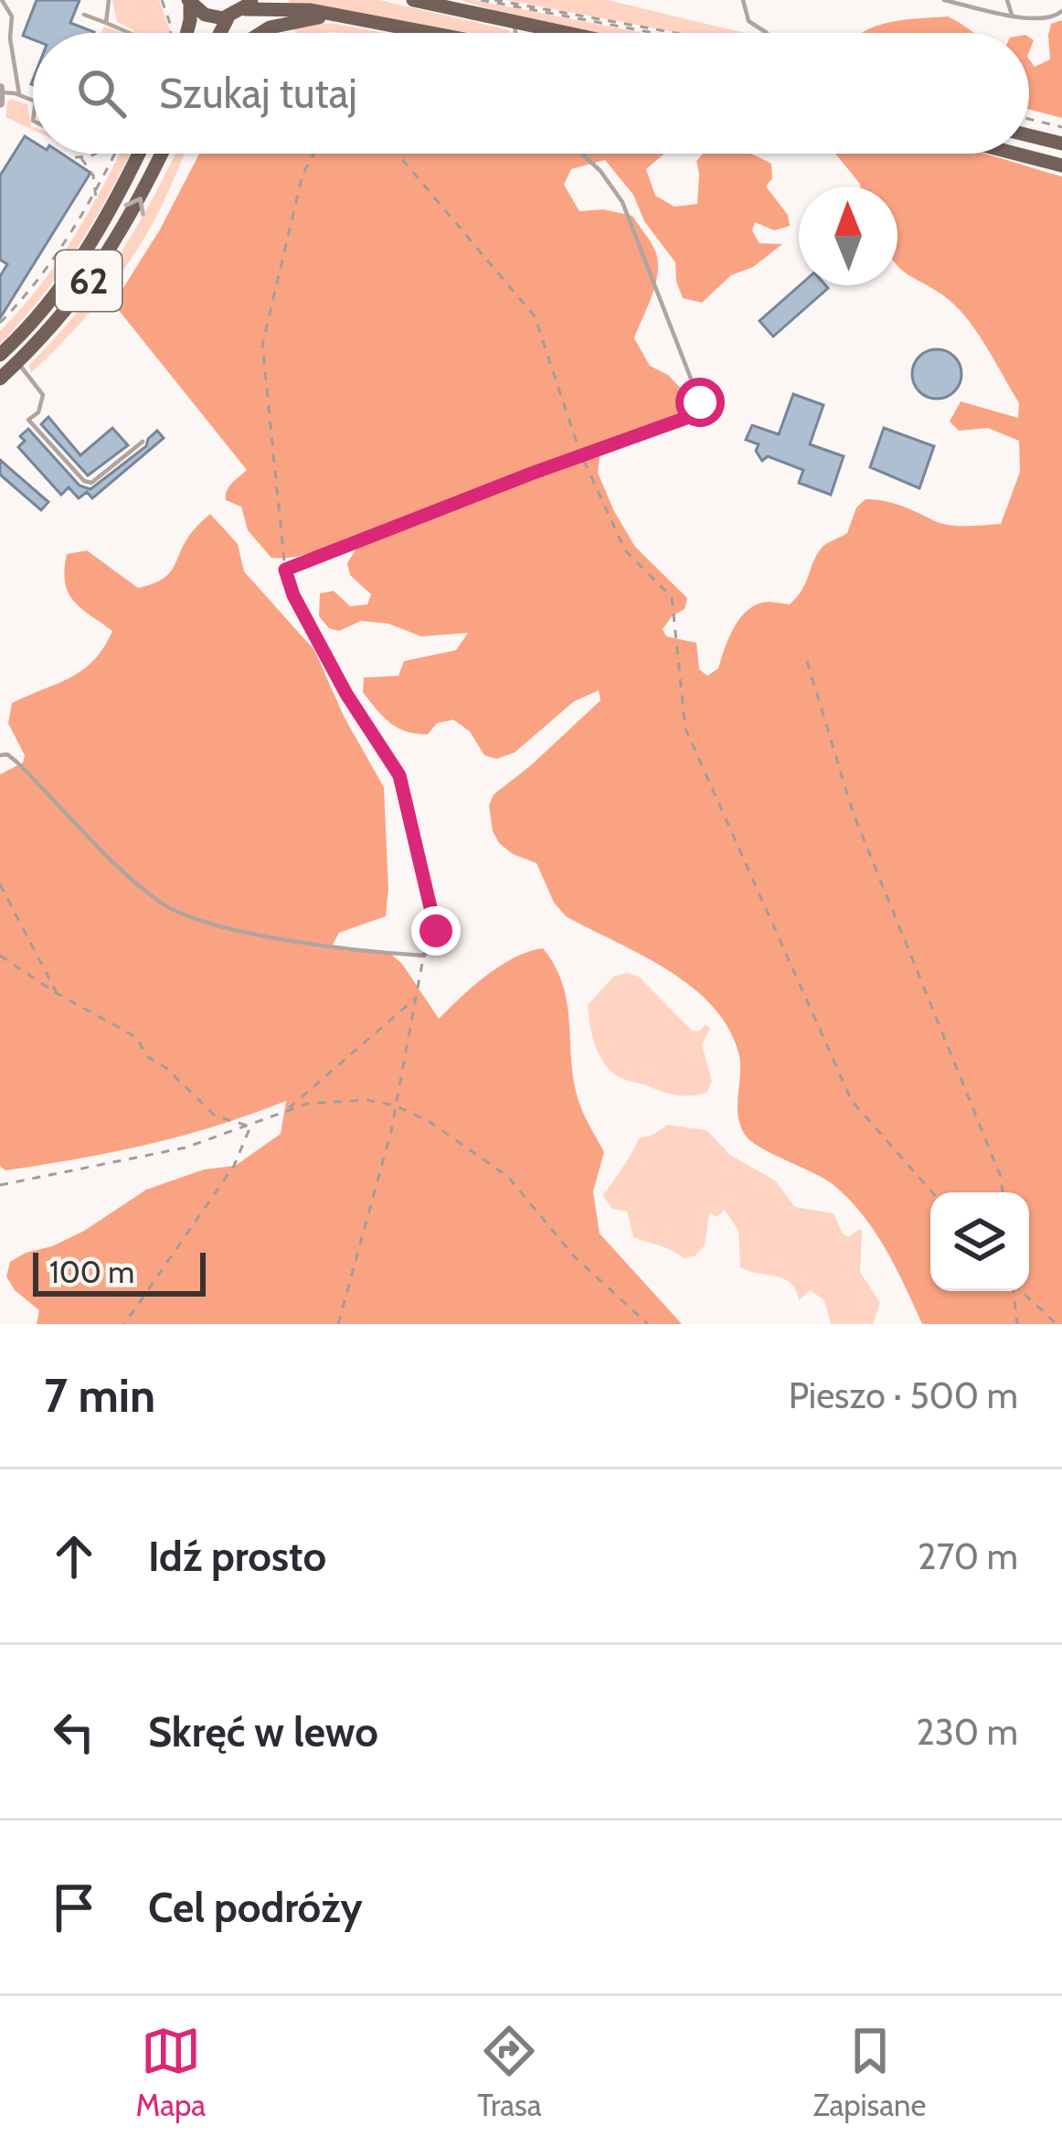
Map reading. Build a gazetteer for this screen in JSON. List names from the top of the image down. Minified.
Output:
{"streets":{"main road":["62"]},"scale_bar":"100 m","north":"top","page":{"search":"Szukaj tutaj","scale":"100 m","heading":["7 min","Pieszo · 500 m"],"list":[["Idź prosto","270 m"],["Skręć w lewo","230 m"],"Cel podróży"],"nav":["Mapa","Trasa","Zapisane"]}}
